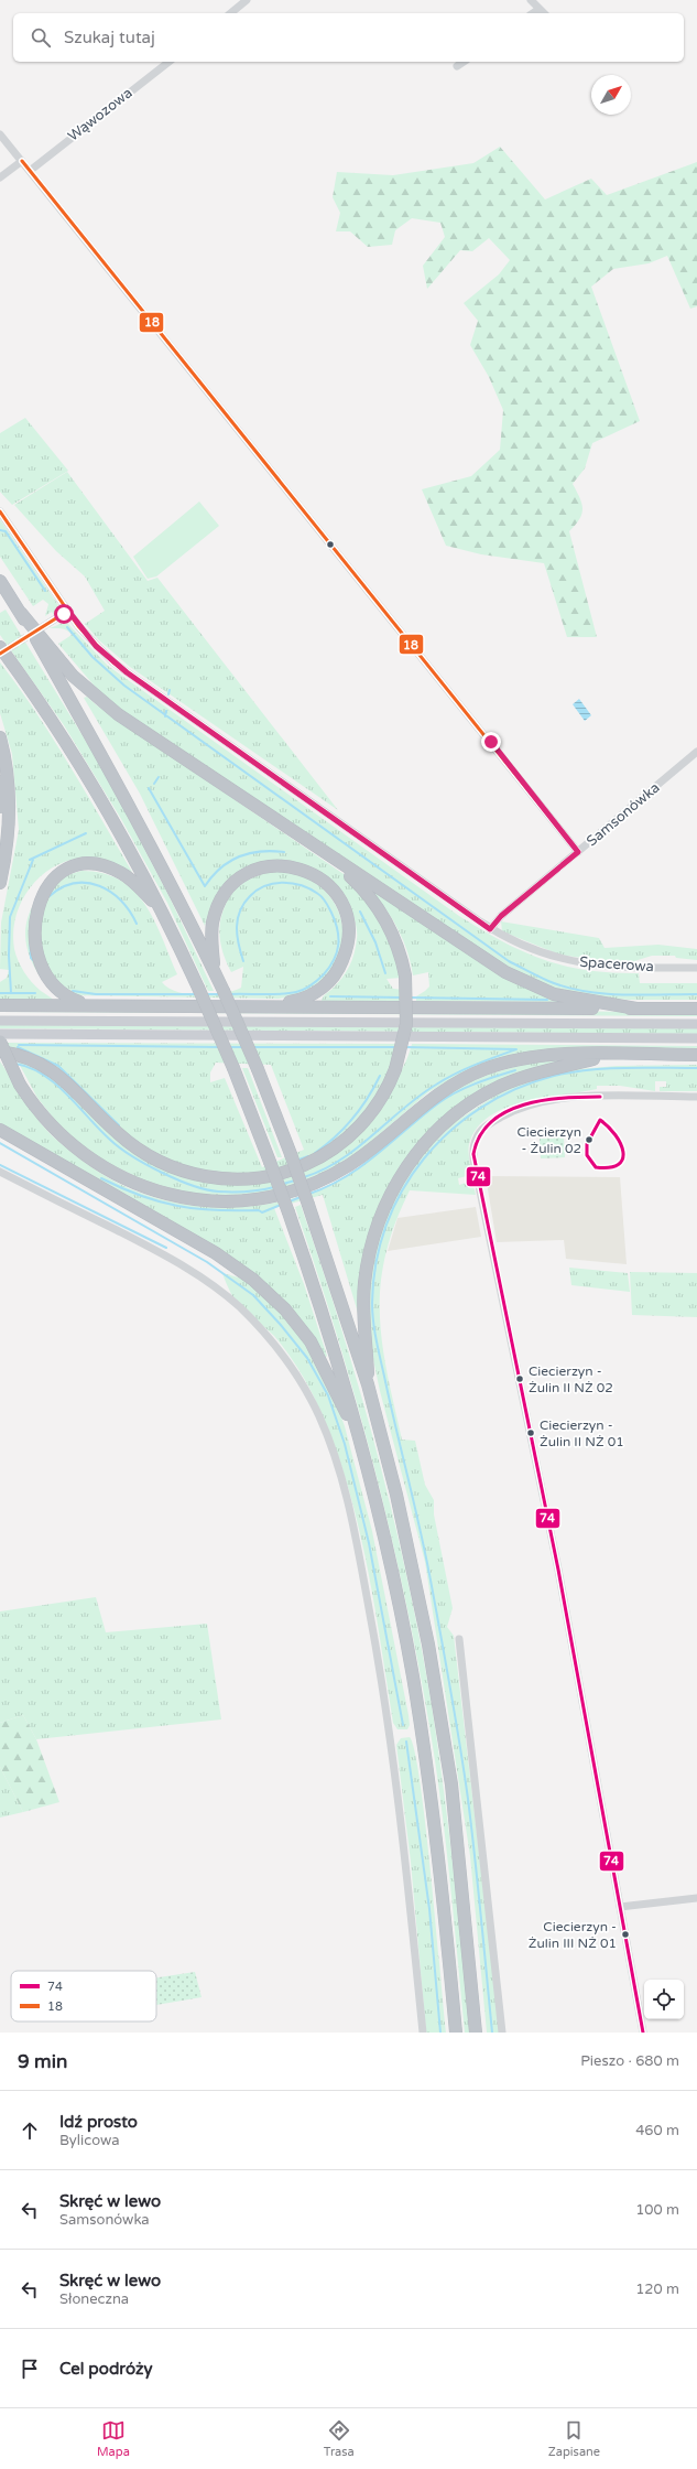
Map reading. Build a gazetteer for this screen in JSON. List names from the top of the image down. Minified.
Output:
{"streets":{"street":["Wąwozowa","Samsonówka","Spacerowa"]},"crossings":[["Samsonówka","Spacerowa"]],"places":["Ciecierzyn - Żulin 02","Ciecierzyn - Żulin II NŻ 02","Ciecierzyn - Żulin II NŻ 01","Ciecierzyn - Żulin III NŻ 01"],"lines":["transit line 18","transit line 74"],"legend":["74","18"],"north":"top right","page":{"search":"Szukaj tutaj","heading":["9 min","Pieszo · 680 m"],"list":[["Idź prosto","Bylicowa","460 m"],["Skręć w lewo","Samsonówka","100 m"],["Skręć w lewo","Słoneczna","120 m"],"Cel podróży"],"nav":["Mapa","Trasa","Zapisane"]}}
